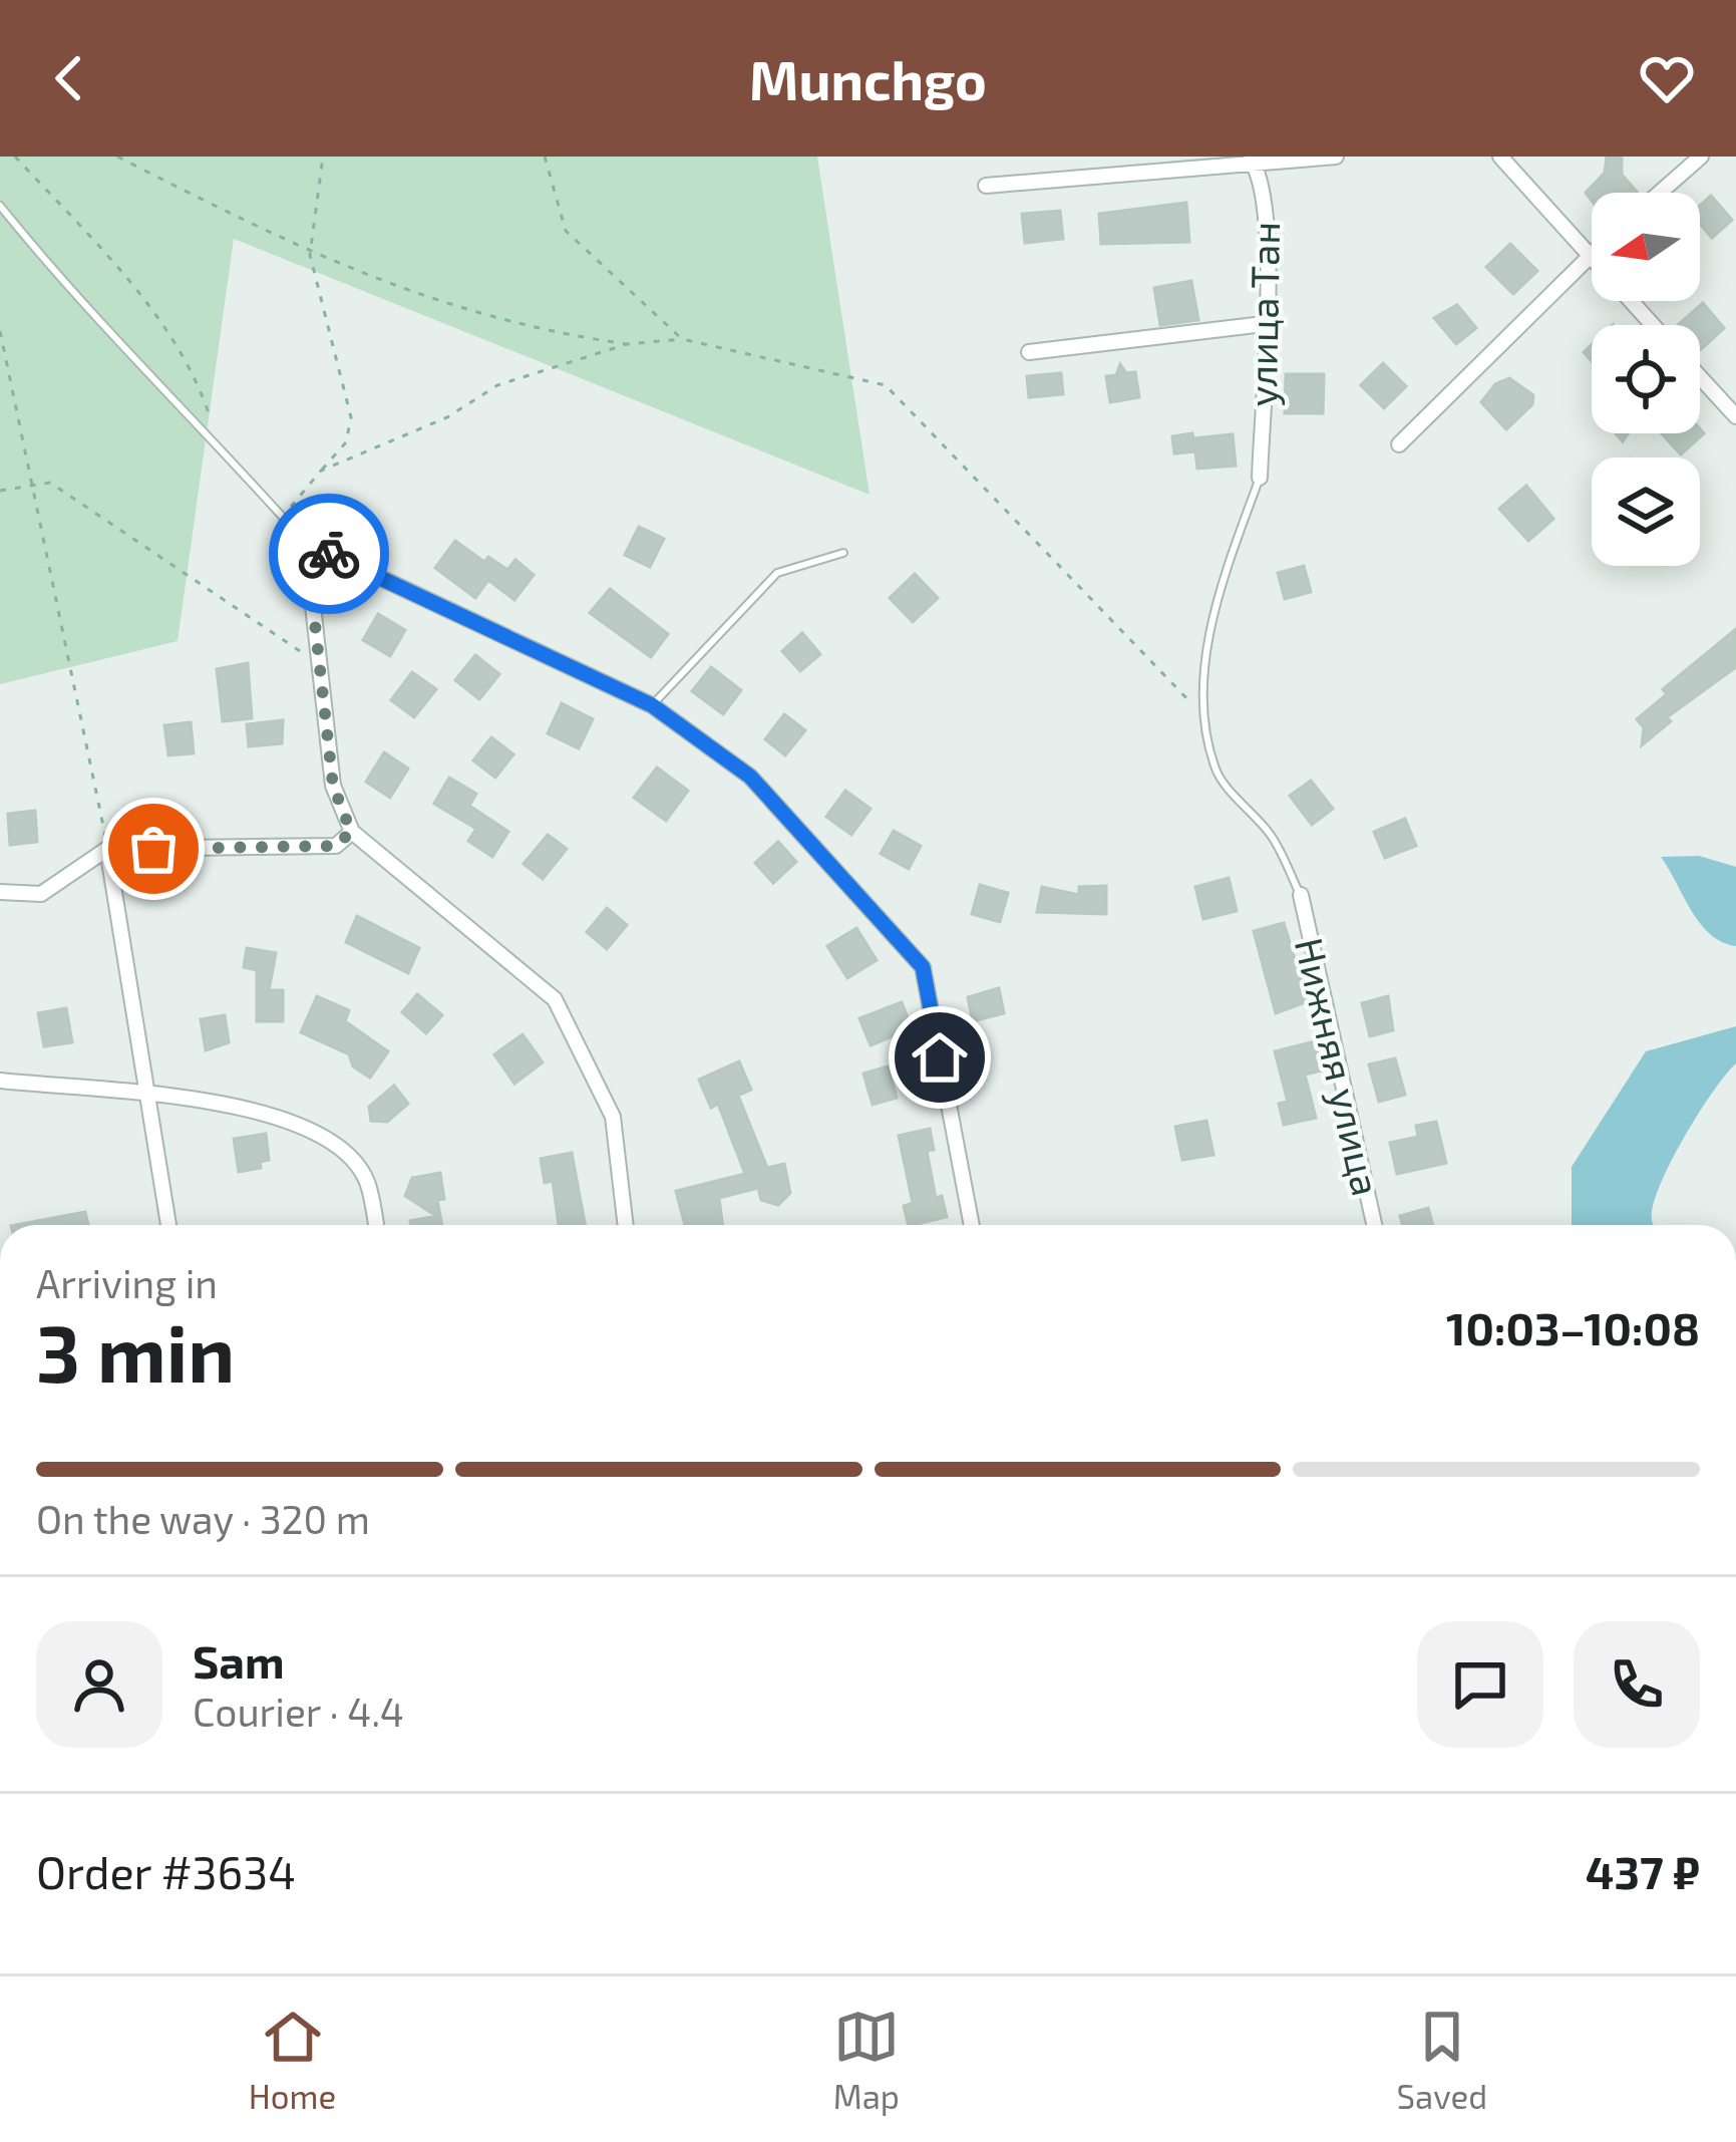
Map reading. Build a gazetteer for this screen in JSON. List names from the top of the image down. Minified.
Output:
{"streets":{"street":["улица Тан","Нижняя улица"]},"north":"left","page":{"header":"Munchgo","heading":["3 min","Arriving in","10:03–10:08"],"panel":["Sam","Courier · 4.4","Order #3634","437 ₽"],"bar":"On the way · 320 m","tabs":["Home","Map","Saved"]}}
